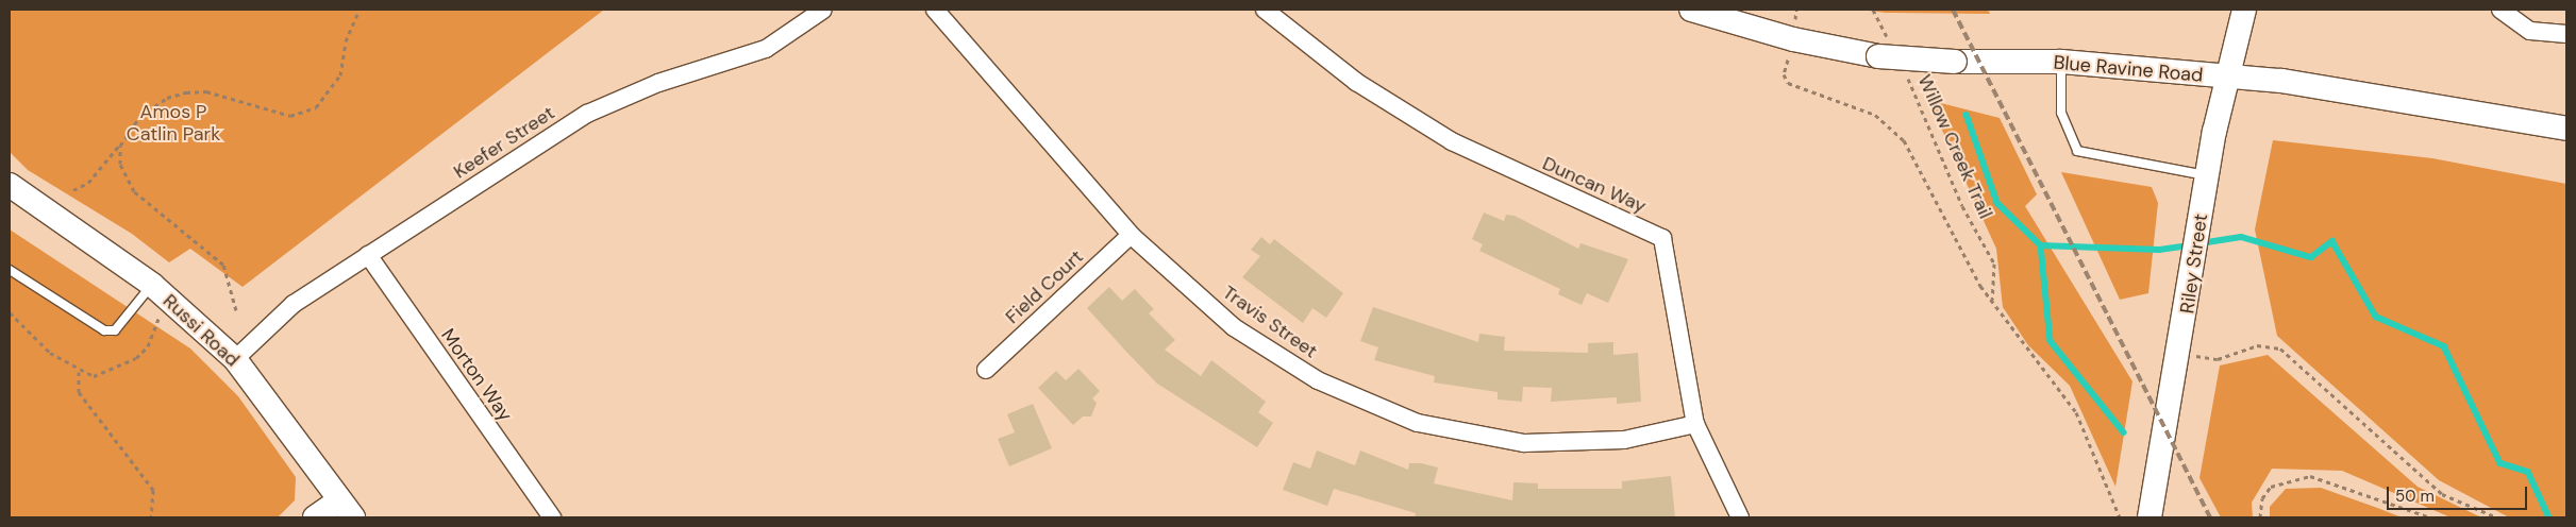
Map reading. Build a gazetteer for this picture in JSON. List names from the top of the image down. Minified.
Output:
{"streets":{"main road":["Blue Ravine Road","Riley Street","Russi Road"],"street":["Keefer Street","Duncan Way","Field Court","Travis Street","Morton Way"],"path":["Willow Creek Trail"]},"crossings":[["Blue Ravine Road","Riley Street"],["Keefer Street","Russi Road"],["Keefer Street","Morton Way"],["Duncan Way","Travis Street"],["Field Court","Travis Street"]],"parks":["Amos P Catlin Park"],"scale_bar":"50 m"}
